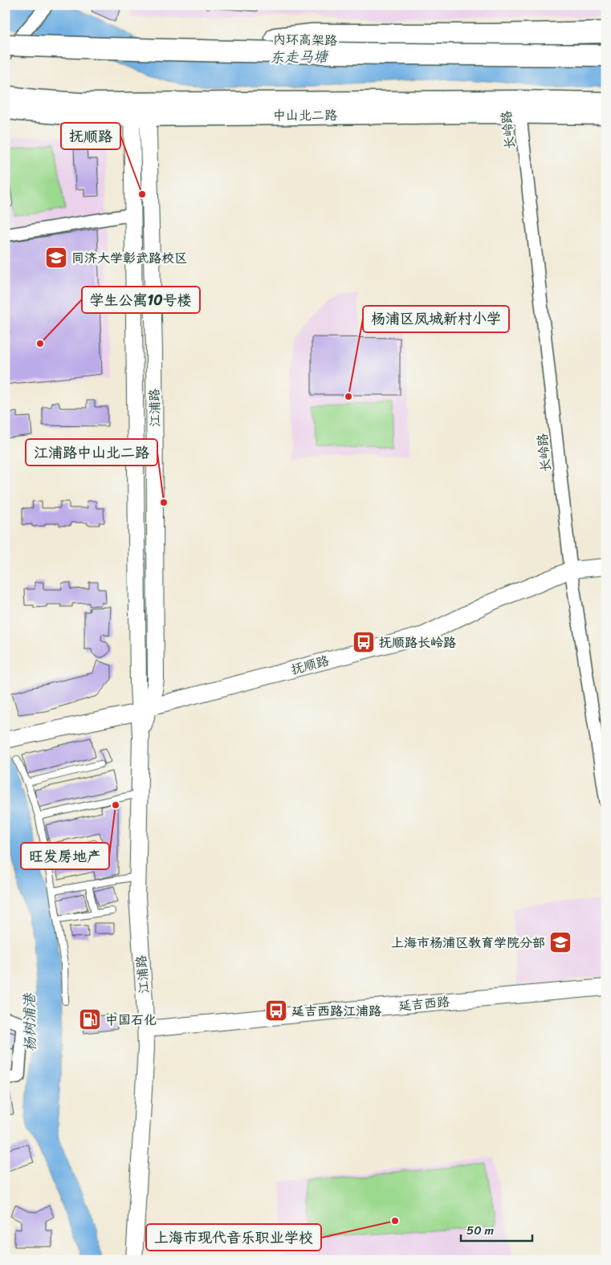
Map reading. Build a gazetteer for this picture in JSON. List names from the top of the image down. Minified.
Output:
{"streets":{"highway":["内环高架路"],"main road":["中山北二路","江浦路","抚顺路","延吉西路"],"street":["长岭路"]},"crossings":[["中山北二路","长岭路"],["中山北二路","江浦路"],["长岭路","抚顺路"],["江浦路","抚顺路"],["江浦路","延吉西路"]],"water":["东走马塘","杨树浦港"],"places":{"other":["抚顺路","学生公寓10号楼","杨浦区凤城新村小学","江浦路中山北二路","旺发房地产","上海市现代音乐职业学校"],"school or university":["同济大学彰武路校区","上海市杨浦区教育学院分部"],"bus stop":["抚顺路长岭路","延吉西路江浦路"],"fuel station":["中国石化"]},"scale_bar":"50 m"}
